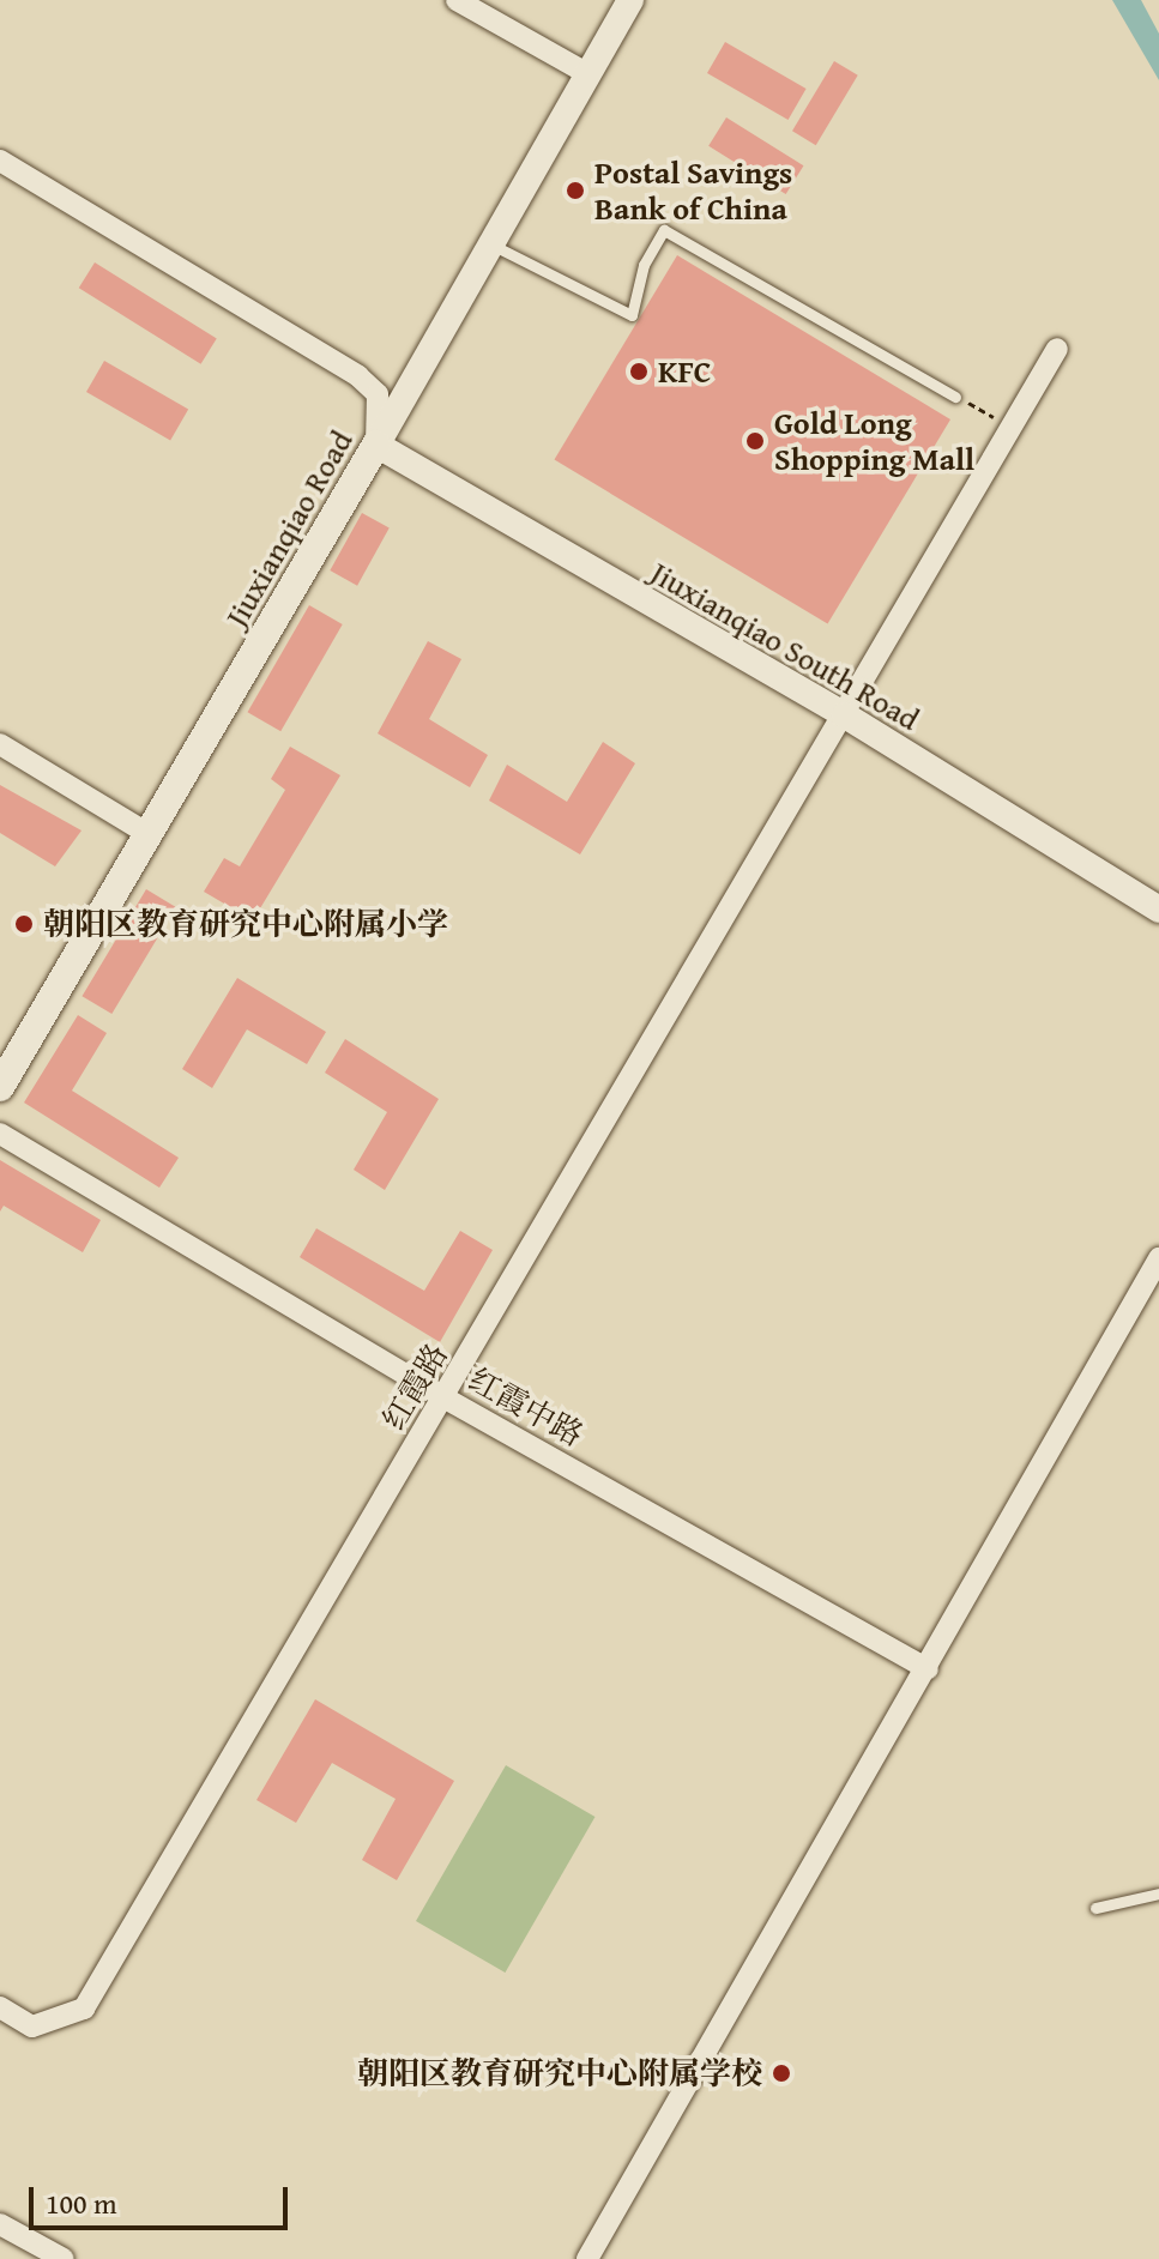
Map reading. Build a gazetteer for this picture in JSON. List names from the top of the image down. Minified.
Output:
{"streets":{"main road":["Jiuxianqiao Road"],"street":["Jiuxianqiao South Road","红霞路","红霞中路"]},"crossings":[["Jiuxianqiao Road","Jiuxianqiao South Road"],["Jiuxianqiao South Road","红霞路"],["红霞路","红霞中路"]],"places":["Postal Savings Bank of China","KFC","Gold Long Shopping Mall","朝阳区教育研究中心附属小学","朝阳区教育研究中心附属学校"],"scale_bar":"100 m"}
